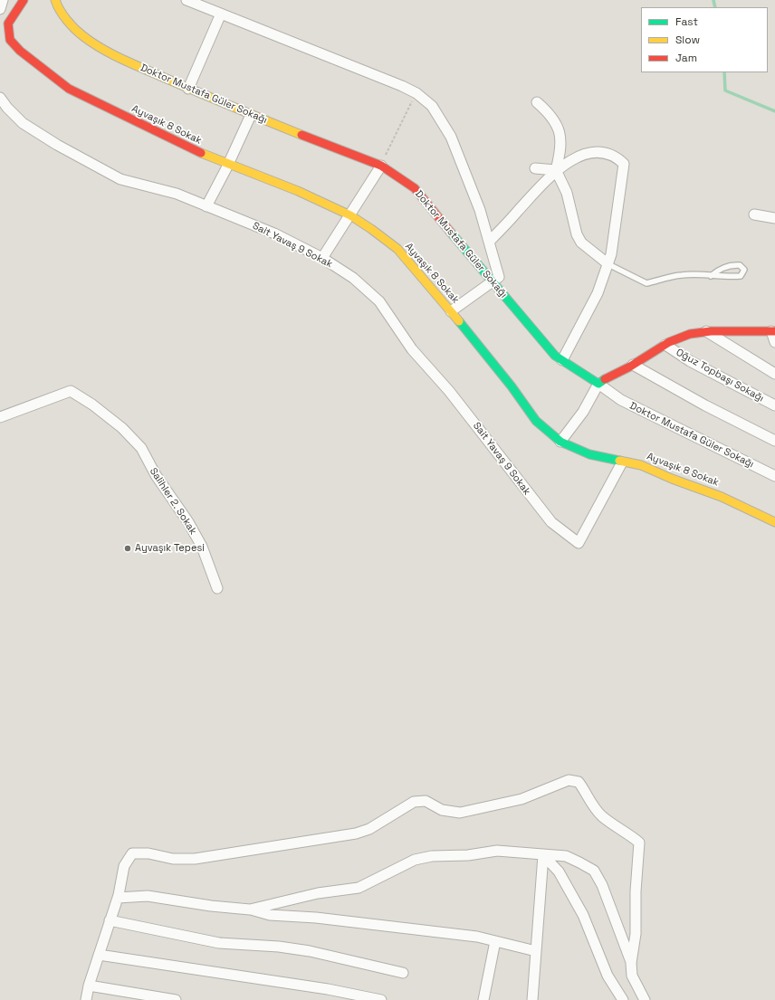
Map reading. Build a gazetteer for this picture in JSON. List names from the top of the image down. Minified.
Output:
{"streets":{"street":["Doktor Mustafa Güler Sokağı","Ayvaşık 8 Sokak","Sait Yavaş 9 Sokak","Oğuz Topbaşı Sokağı","Salihler 2. Sokak"]},"crossings":[["Ayvaşık 8 Sokak","Sait Yavaş 9 Sokak"]],"places":["Ayvaşık Tepesi"],"legend":["Fast","Slow","Jam"]}
